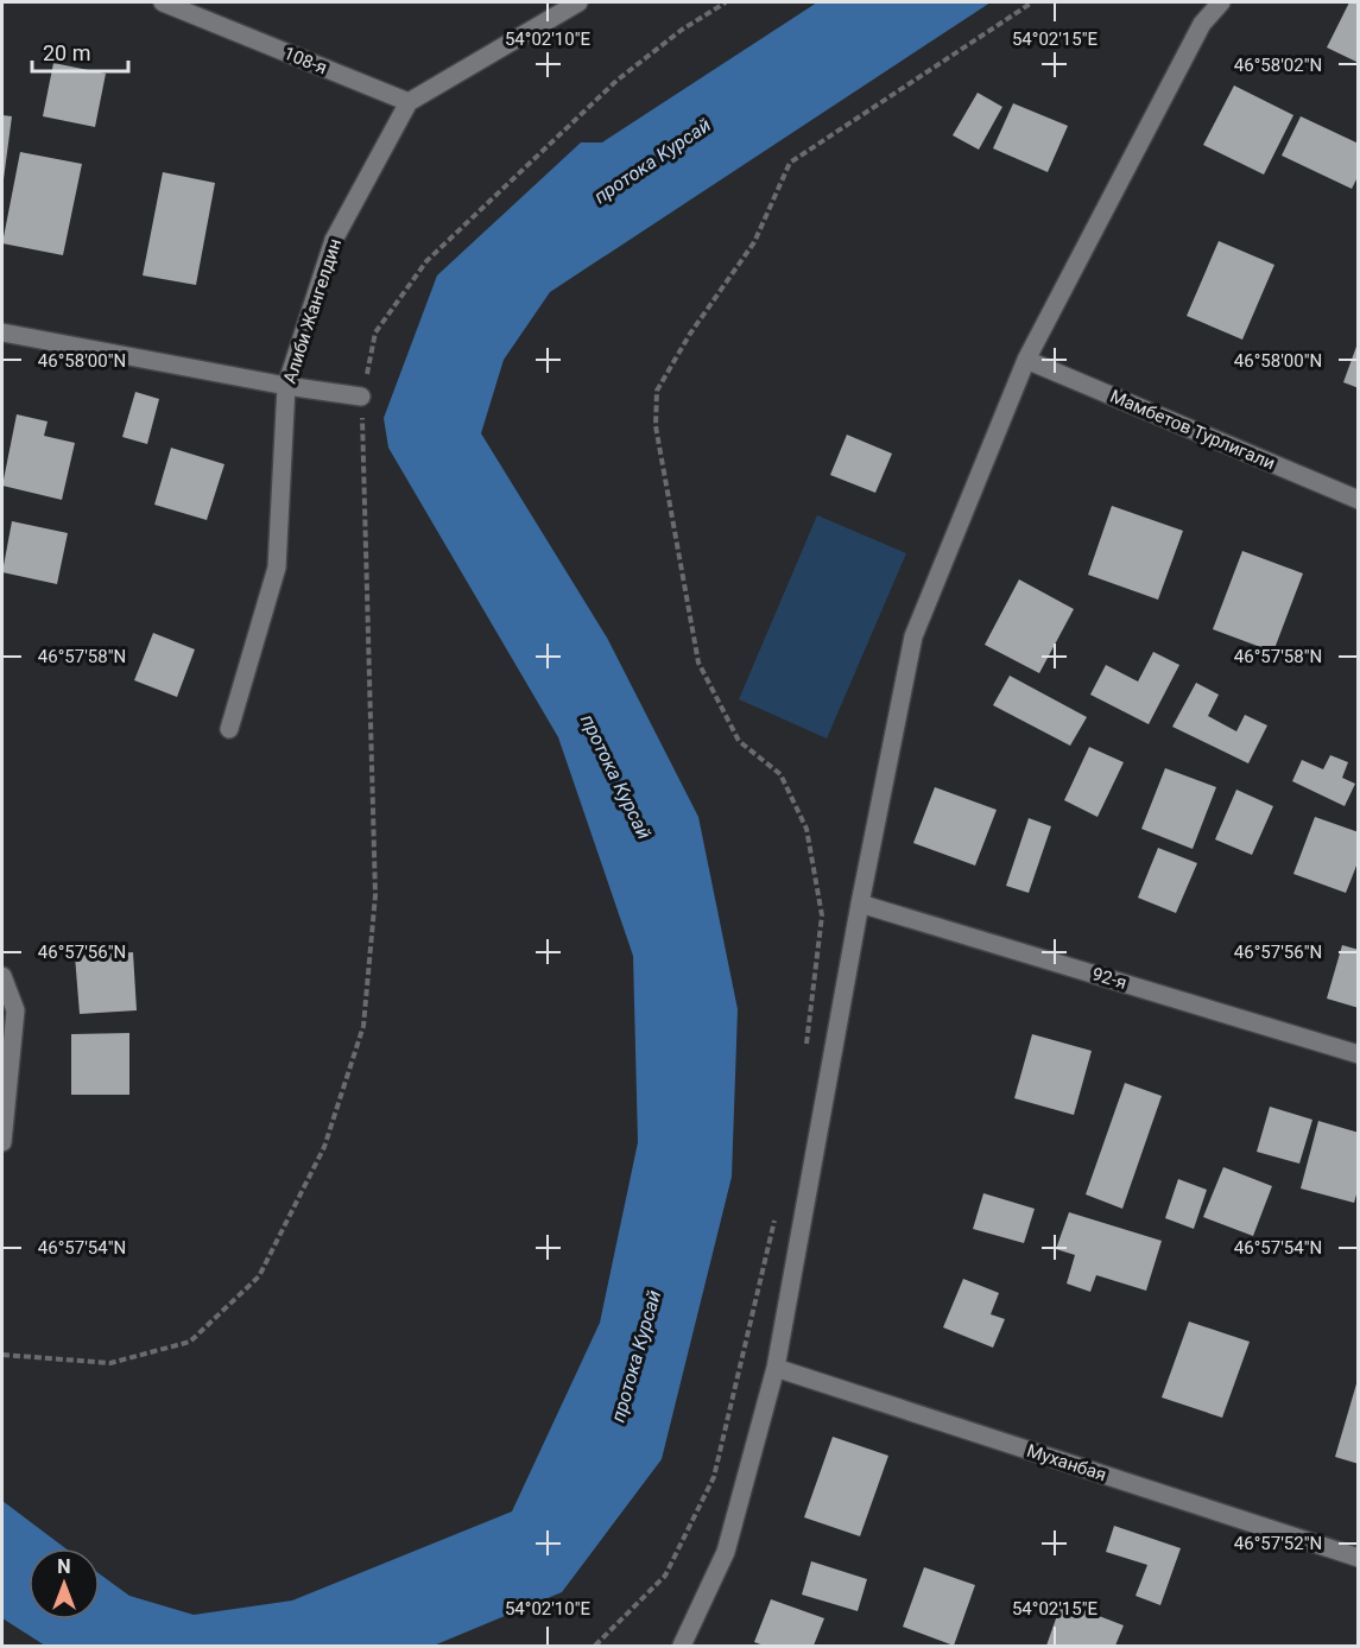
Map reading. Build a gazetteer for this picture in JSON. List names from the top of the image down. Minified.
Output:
{"streets":{"street":["108-я","Алиби Жангелдин","Мамбетов Турлигали","92-я","Муханбая"]},"crossings":[["108-я","Алиби Жангелдин"]],"water":["протока Курсай"],"scale_bar":"20 m","north":"top","coordinates":["54°02'10\"E","54°02'15\"E","46°58'02\"N","46°58'00\"N","46°57'58\"N","46°57'56\"N","46°57'54\"N","46°57'52\"N"]}
